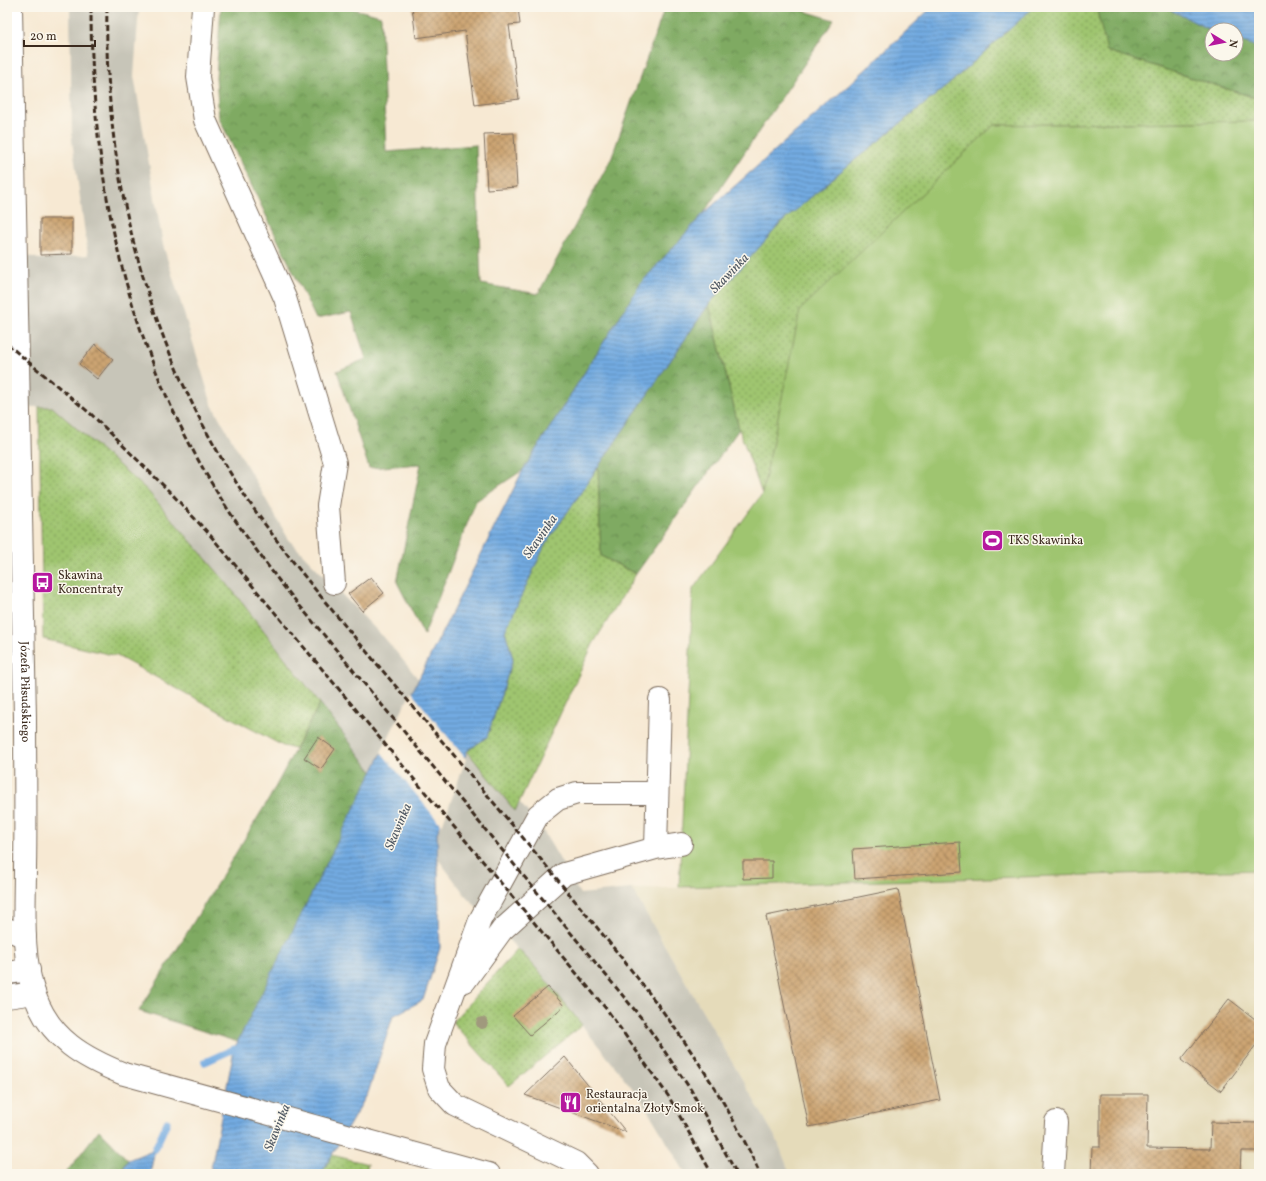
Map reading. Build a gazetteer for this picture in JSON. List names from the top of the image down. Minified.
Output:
{"streets":{"main road":["Józefa Piłsudskiego"]},"water":["Skawinka"],"places":{"sports":["TKS Skawinka"],"bus stop":["Skawina Koncentraty"],"restaurant":["Restauracja orientalna Złoty Smok"]},"scale_bar":"20 m","north":"right"}
